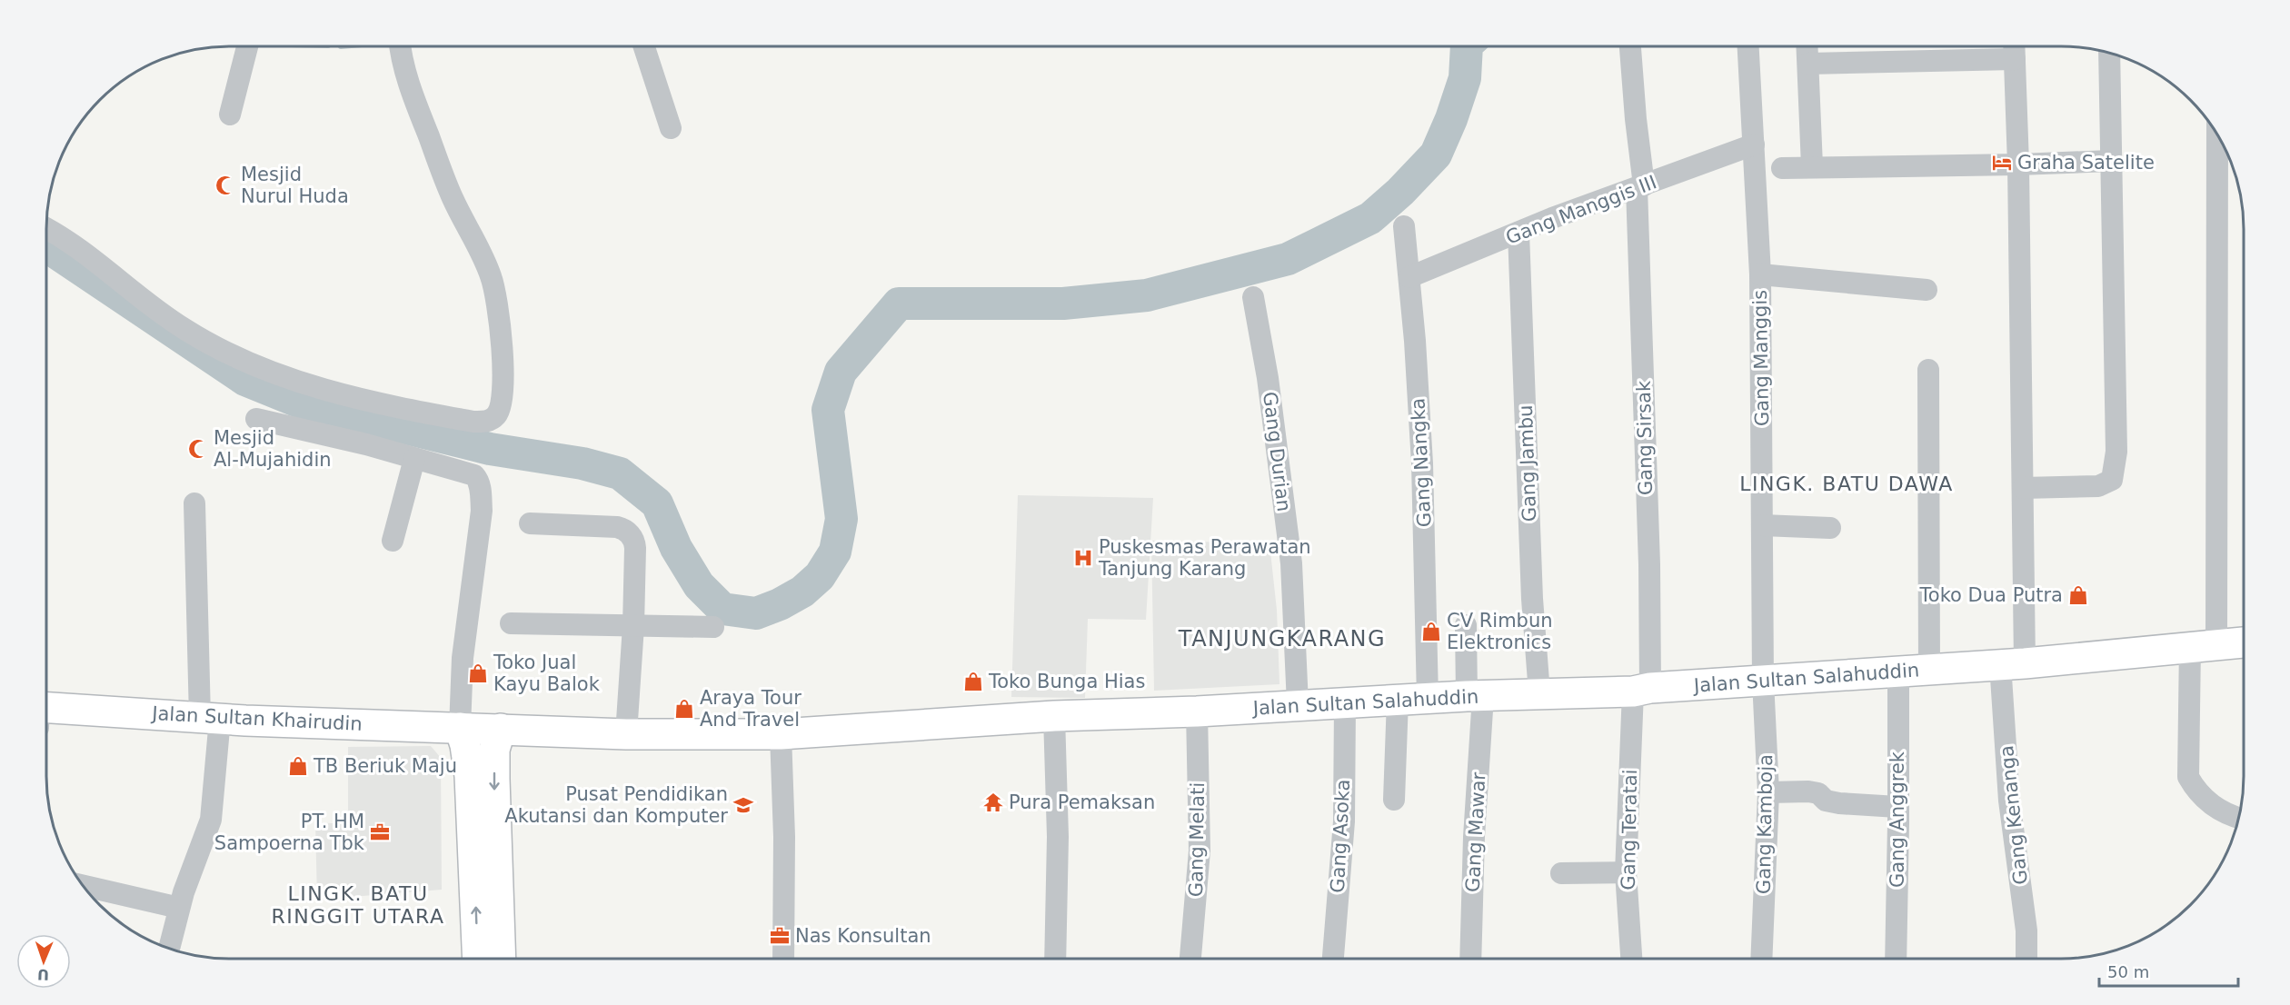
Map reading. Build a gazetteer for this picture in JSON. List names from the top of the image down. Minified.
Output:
{"streets":{"main road":["Jalan Sultan Salahuddin","Jalan Sultan Khairudin"],"street":["Gang Manggis III","Gang Manggis","Gang Sirsak","Gang Durian","Gang Nangka","Gang Jambu","Gang Kenanga","Gang Anggrek","Gang Kamboja","Gang Teratai","Gang Mawar","Gang Asoka","Gang Melati"]},"crossings":[["Gang Manggis III","Gang Manggis"],["Gang Manggis III","Gang Sirsak"],["Gang Manggis III","Gang Nangka"],["Gang Manggis III","Gang Jambu"],["Gang Manggis","Jalan Sultan Salahuddin"],["Gang Manggis","Gang Kamboja"],["Gang Sirsak","Jalan Sultan Salahuddin"],["Gang Sirsak","Gang Teratai"],["Gang Durian","Jalan Sultan Salahuddin"],["Gang Nangka","Jalan Sultan Salahuddin"],["Gang Jambu","Jalan Sultan Salahuddin"],["Jalan Sultan Salahuddin","Jalan Sultan Khairudin"],["Jalan Sultan Salahuddin","Gang Kenanga"],["Jalan Sultan Salahuddin","Gang Anggrek"],["Jalan Sultan Salahuddin","Gang Kamboja"],["Jalan Sultan Salahuddin","Gang Teratai"],["Jalan Sultan Salahuddin","Gang Mawar"],["Jalan Sultan Salahuddin","Gang Asoka"],["Jalan Sultan Salahuddin","Gang Melati"]],"districts":["LINGK. BATU DAWA","TANJUNGKARANG","LINGK. BATU RINGGIT UTARA"],"places":{"hotel":["Graha Satelite"],"mosque":["Mesjid Nurul Huda","Mesjid Al-Mujahidin"],"hospital":["Puskesmas Perawatan Tanjung Karang"],"shop":["Toko Dua Putra","CV Rimbun Elektronics","Toko Jual Kayu Balok","Toko Bunga Hias","Araya Tour And Travel","TB Beriuk Maju"],"temple":["Pura Pemaksan"],"school or university":["Pusat Pendidikan Akutansi dan Komputer"],"office":["PT. HM Sampoerna Tbk","Nas Konsultan"]},"scale_bar":"50 m","north":"bottom"}
